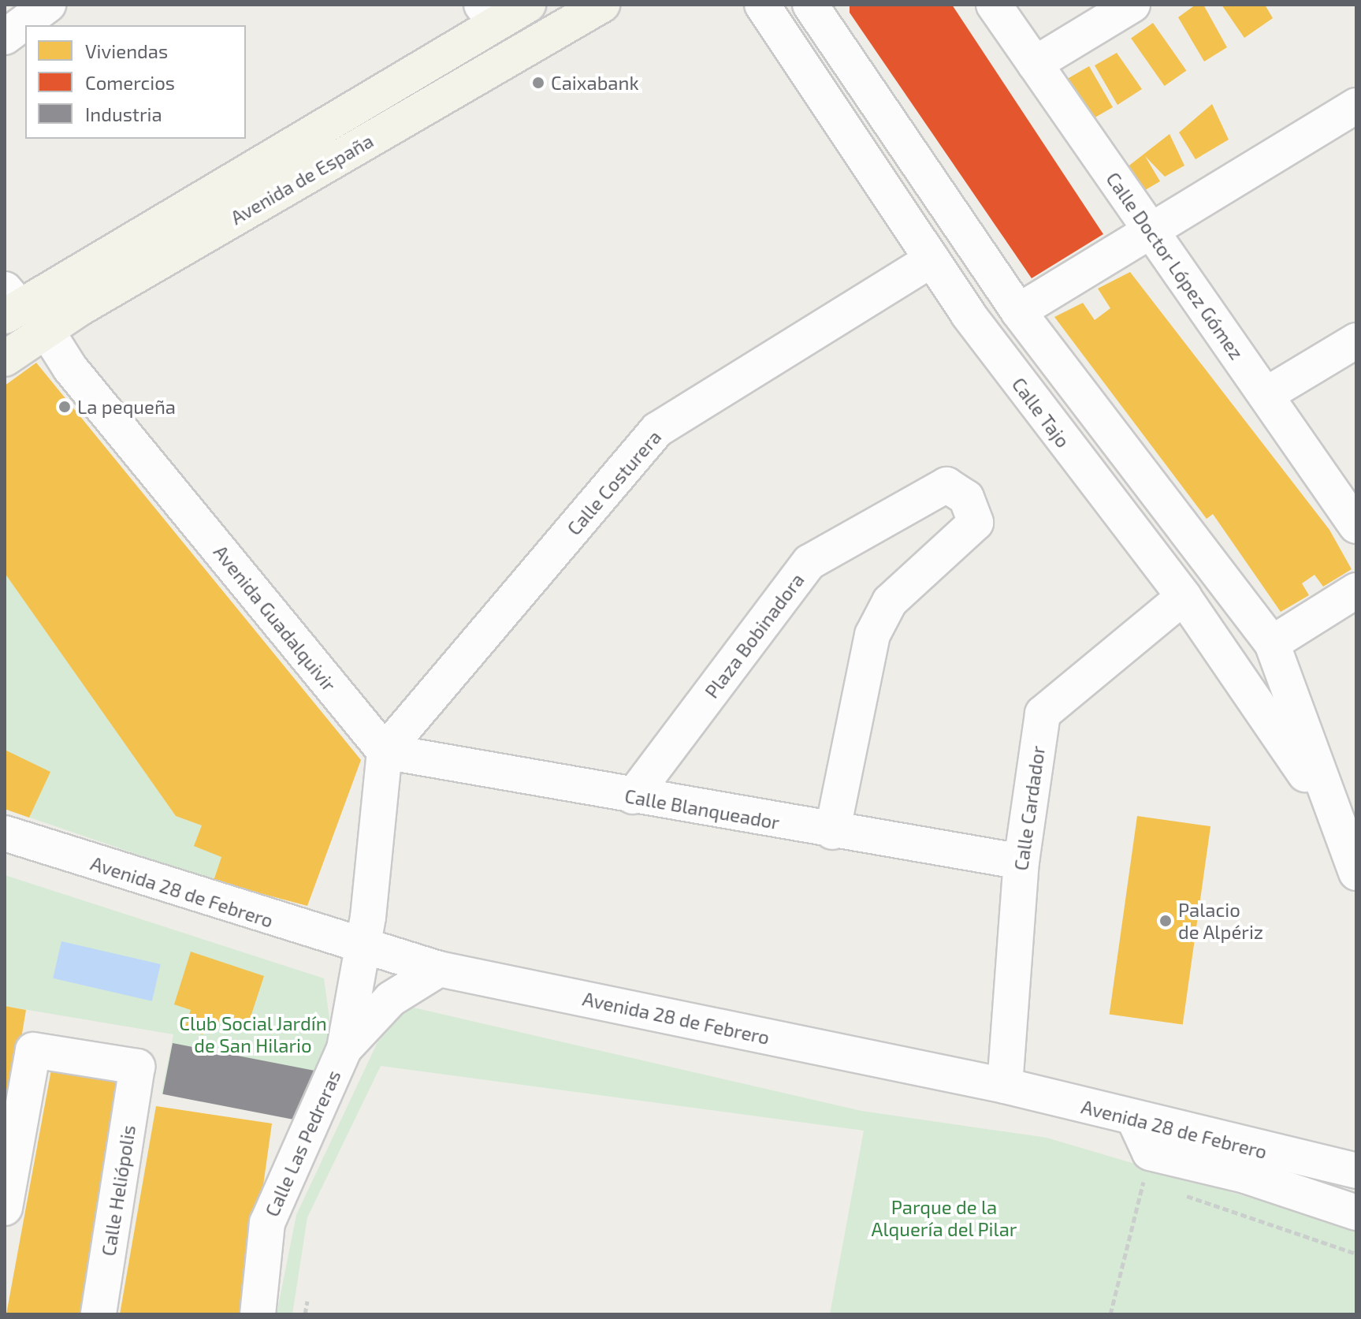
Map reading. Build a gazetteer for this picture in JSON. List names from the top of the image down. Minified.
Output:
{"streets":{"main road":["Avenida de España"],"street":["Calle Doctor López Gómez","Calle Tajo","Calle Costurera","Avenida Guadalquivir","Plaza Bobinadora","Calle Cardador","Calle Blanqueador","Avenida 28 de Febrero","Calle Las Pedreras","Calle Heliópolis"]},"crossings":[["Avenida de España","Avenida Guadalquivir"],["Calle Tajo","Calle Costurera"],["Calle Tajo","Calle Cardador"],["Calle Costurera","Avenida Guadalquivir"],["Calle Costurera","Calle Blanqueador"],["Avenida Guadalquivir","Calle Blanqueador"],["Plaza Bobinadora","Calle Blanqueador"],["Calle Cardador","Calle Blanqueador"],["Calle Cardador","Avenida 28 de Febrero"],["Avenida 28 de Febrero","Calle Las Pedreras"]],"parks":["Club Social Jardín de San Hilario","Parque de la Alquería del Pilar"],"places":["Caixabank","La pequeña","Palacio de Alpériz"],"legend":["Viviendas","Comercios","Industria"]}
